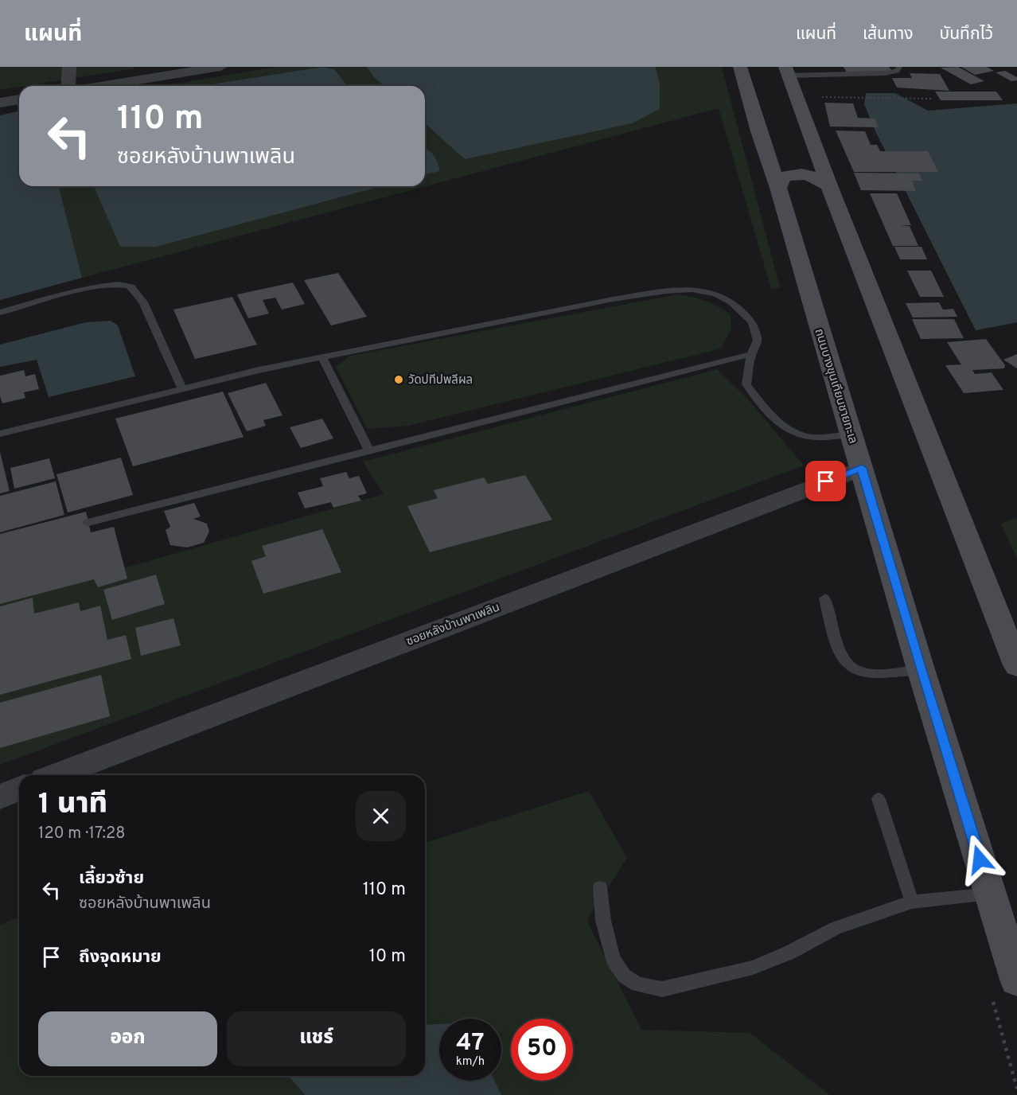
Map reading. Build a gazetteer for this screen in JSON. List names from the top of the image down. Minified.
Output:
{"streets":{"main road":["ถนนบางขุนเทียนชายทะเล"],"street":["ซอยหลังบ้านพาเพลิน"]},"crossings":[["ถนนบางขุนเทียนชายทะเล","ซอยหลังบ้านพาเพลิน"]],"places":["วัดปทีปพลีผล"],"page":{"header":"แผนที่","nav":["แผนที่","เส้นทาง","บันทึกไว้"],"turn":["110 m","ซอยหลังบ้านพาเพลิน"],"heading":["1 นาที","120 m · 17:28"],"list":[{"name":"เลี้ยวซ้าย","note":"ซอยหลังบ้านพาเพลิน","value":"110 m"},{"name":"ถึงจุดหมาย","value":"10 m"}],"buttons":["ออก","แชร์"],"speed":"47 km/h","limit":"50"}}
